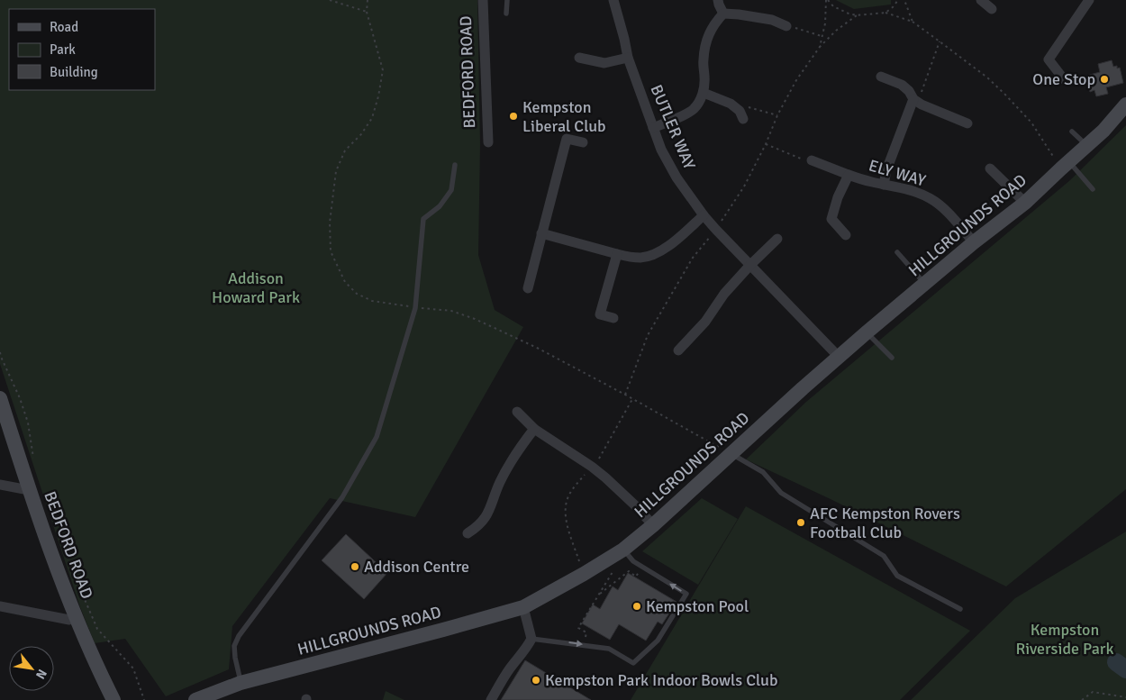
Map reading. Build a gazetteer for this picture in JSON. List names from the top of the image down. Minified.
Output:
{"streets":{"street":["BEDFORD ROAD","BUTLER WAY","ELY WAY","HILLGROUNDS ROAD"]},"crossings":[["BUTLER WAY","HILLGROUNDS ROAD"],["ELY WAY","HILLGROUNDS ROAD"]],"parks":["Addison Howard Park","Kempston Riverside Park"],"places":["One Stop","Kempston Liberal Club","AFC Kempston Rovers Football Club","Addison Centre","Kempston Pool","Kempston Park Indoor Bowls Club"],"legend":["Road","Park","Building"],"north":"bottom right"}
